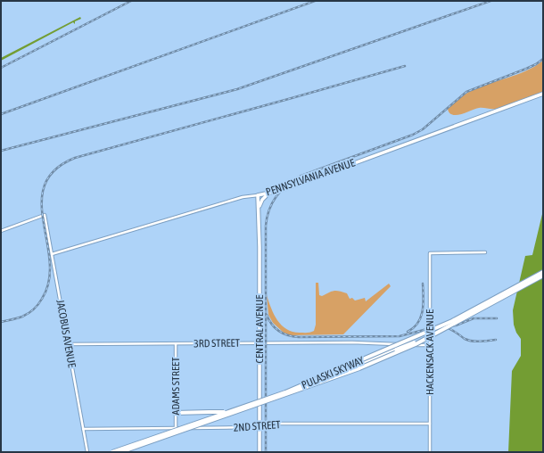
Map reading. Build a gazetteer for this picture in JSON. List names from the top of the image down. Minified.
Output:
{"streets":{"highway":["PULASKI SKYWAY"],"main road":["PENNSYLVANIA AVENUE","CENTRAL AVENUE"],"street":["JACOBUS AVENUE","3RD STREET","HACKENSACK AVENUE","ADAMS STREET","2ND STREET"]},"crossings":[["PENNSYLVANIA AVENUE","CENTRAL AVENUE"],["PENNSYLVANIA AVENUE","JACOBUS AVENUE"],["CENTRAL AVENUE","3RD STREET"],["CENTRAL AVENUE","2ND STREET"],["JACOBUS AVENUE","3RD STREET"],["JACOBUS AVENUE","2ND STREET"],["3RD STREET","HACKENSACK AVENUE"],["3RD STREET","ADAMS STREET"],["HACKENSACK AVENUE","2ND STREET"],["ADAMS STREET","2ND STREET"]]}
